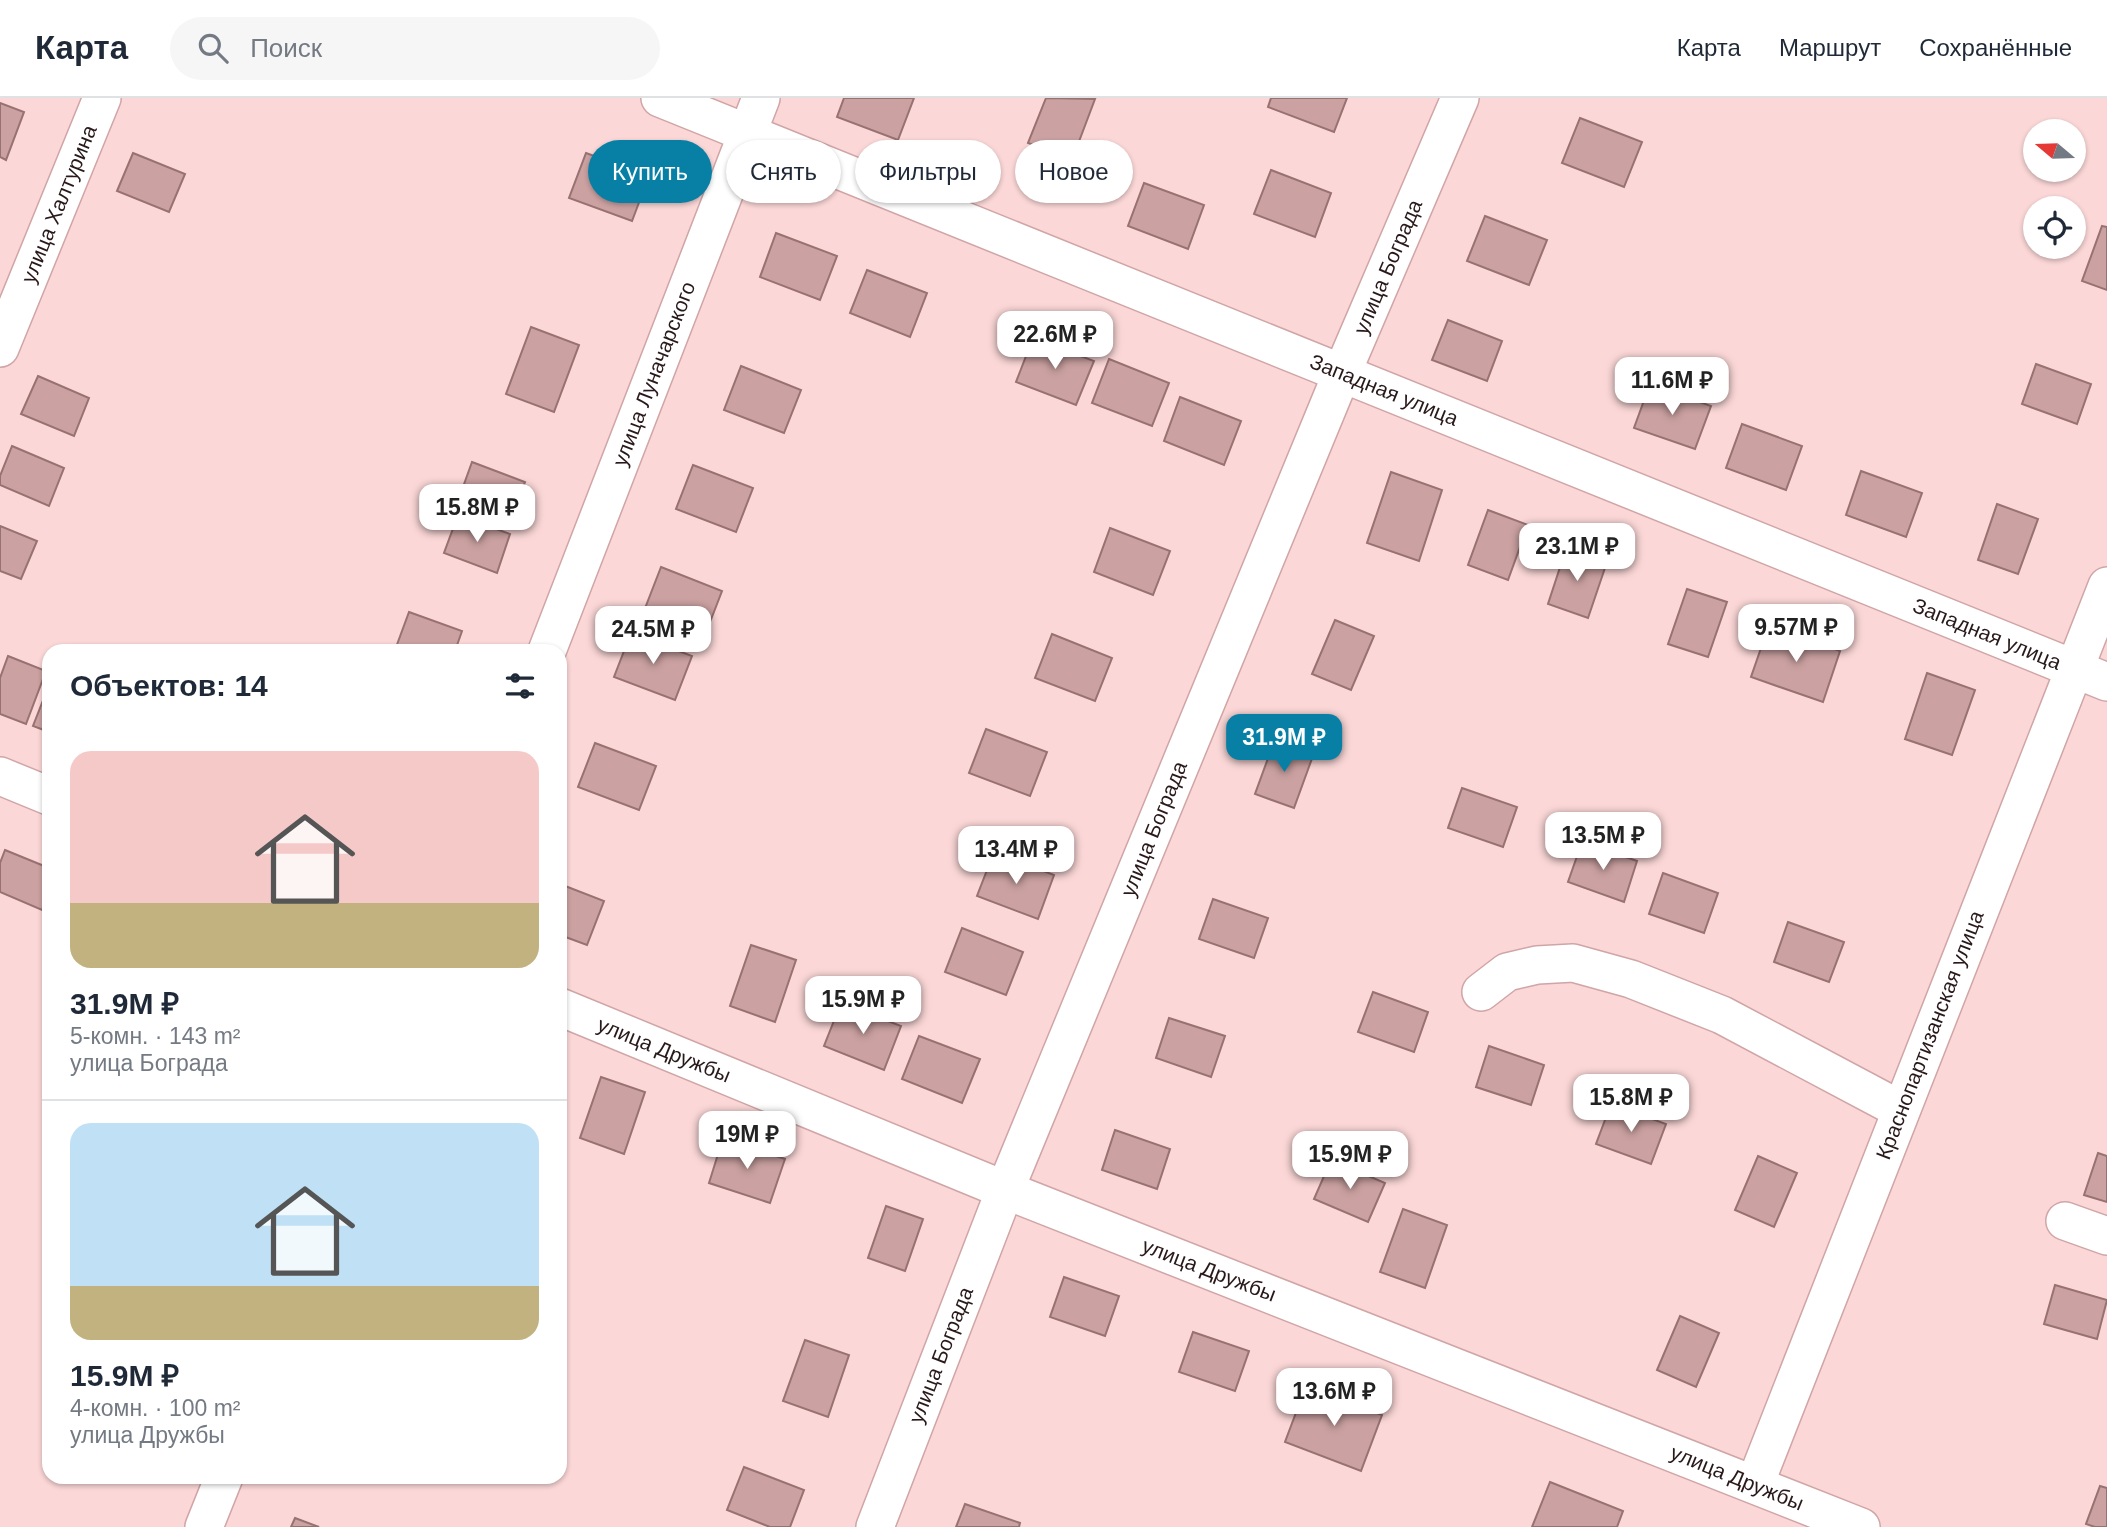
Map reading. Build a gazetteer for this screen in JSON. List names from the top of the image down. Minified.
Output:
{"streets":{"street":["улица Халтурина","улица Бограда","улица Луначарского","Западная улица","Краснопартизанская улица","улица Дружбы"]},"crossings":[["улица Бограда","Западная улица"],["улица Бограда","улица Дружбы"],["улица Луначарского","Западная улица"],["Западная улица","Краснопартизанская улица"],["Краснопартизанская улица","улица Дружбы"]],"north":"left","page":{"header":"Карта","search":"Поиск","nav":["Карта","Маршрут","Сохранённые"],"chip":["Купить","Снять","Фильтры","Новое"],"price":["22.6M ₽","11.6M ₽","15.8M ₽","23.1M ₽","9.57M ₽","24.5M ₽","31.9M ₽","13.5M ₽","13.4M ₽","15.9M ₽","15.8M ₽","19M ₽","15.9M ₽","13.6M ₽"],"heading":"Объектов: 14","list":[{"name":"31.9M ₽","note":"5-комн. · 143 m² · улица Бограда"},{"name":"15.9M ₽","note":"4-комн. · 100 m² · улица Дружбы"}]}}
